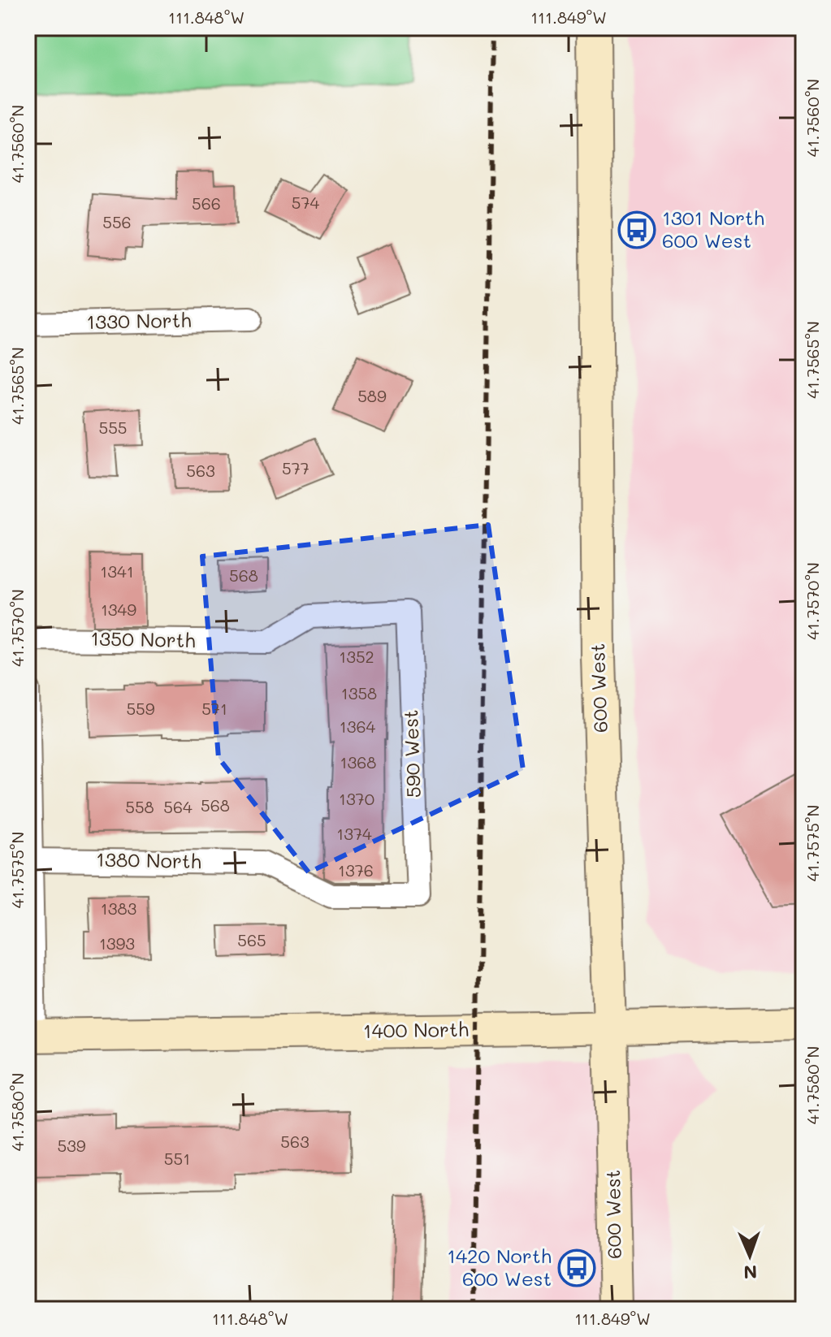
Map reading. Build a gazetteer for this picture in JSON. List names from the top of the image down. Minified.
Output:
{"streets":{"main road":["600 West","1400 North"],"street":["1330 North","1350 North","590 West","1380 North"]},"crossings":[["1350 North","590 West"],["600 West","1400 North"],["590 West","1380 North"]],"places":{"bus stop":["1301 North 600 West","1420 North 600 West"]},"house_numbers":["574","566","556","589","555","577","563","1341","568","1349","1352","1358","559","571","1364","1368","1370","568","558","564","1374","1376","1383","565","1393","563","539","551"],"north":"bottom","coordinates":["111.848°W","111.849°W","41.7560°N","41.7565°N","41.7570°N","41.7575°N","41.7580°N"]}
